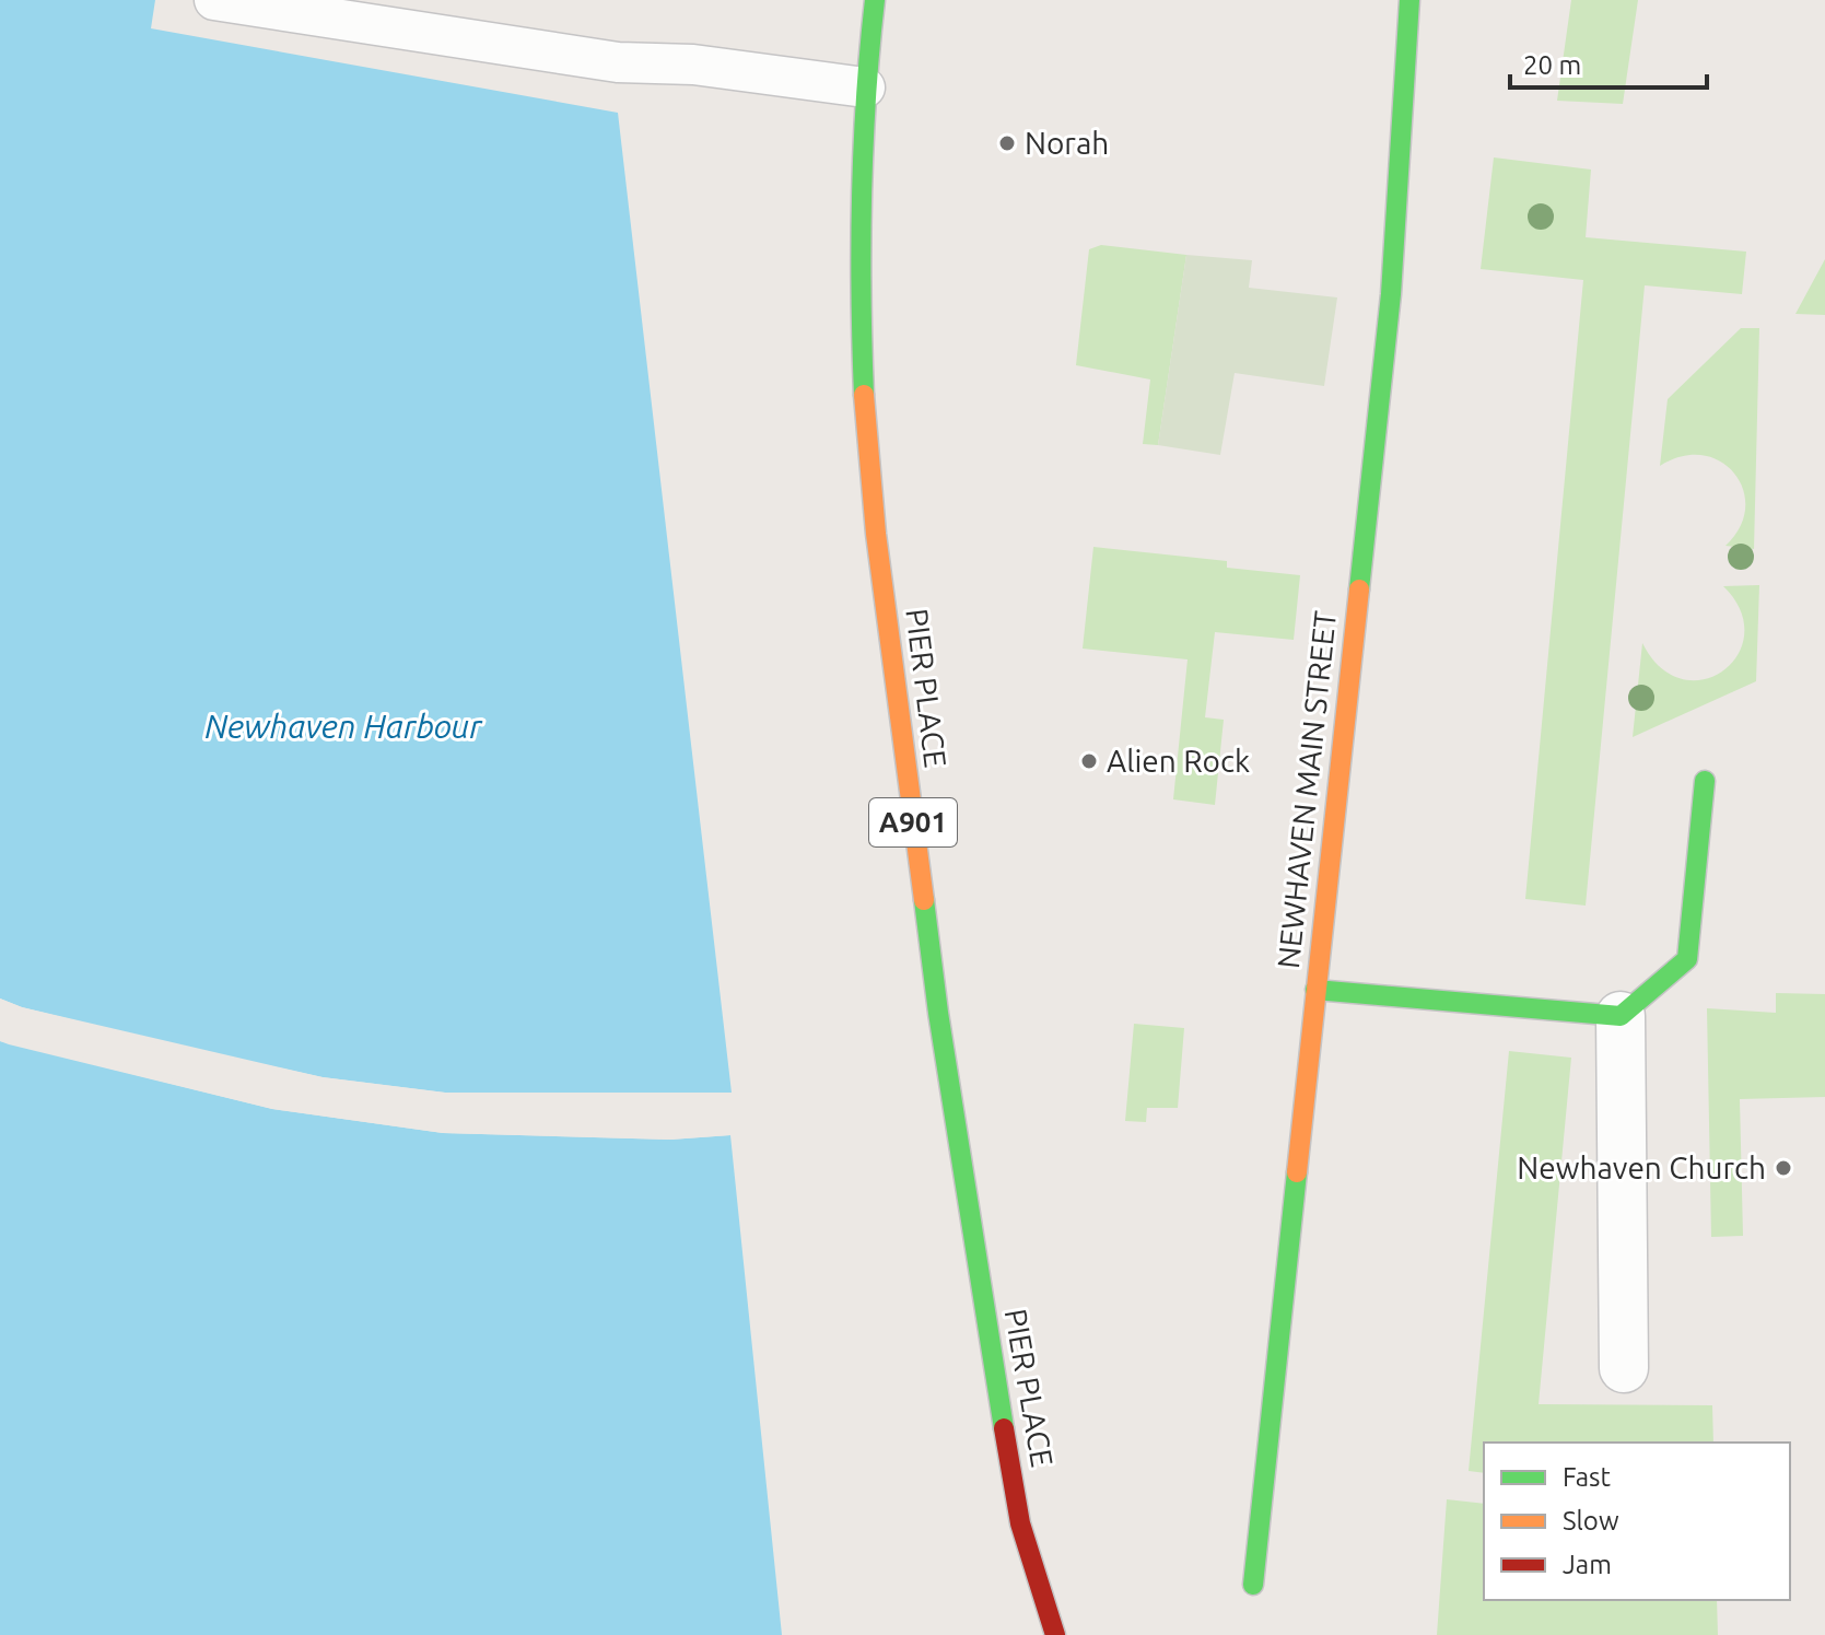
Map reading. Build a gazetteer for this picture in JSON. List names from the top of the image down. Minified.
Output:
{"streets":{"street":["PIER PLACE","NEWHAVEN MAIN STREET","A901"]},"water":["Newhaven Harbour"],"places":["Norah","Alien Rock","Newhaven Church"],"legend":["Fast","Slow","Jam"],"scale_bar":"20 m"}
